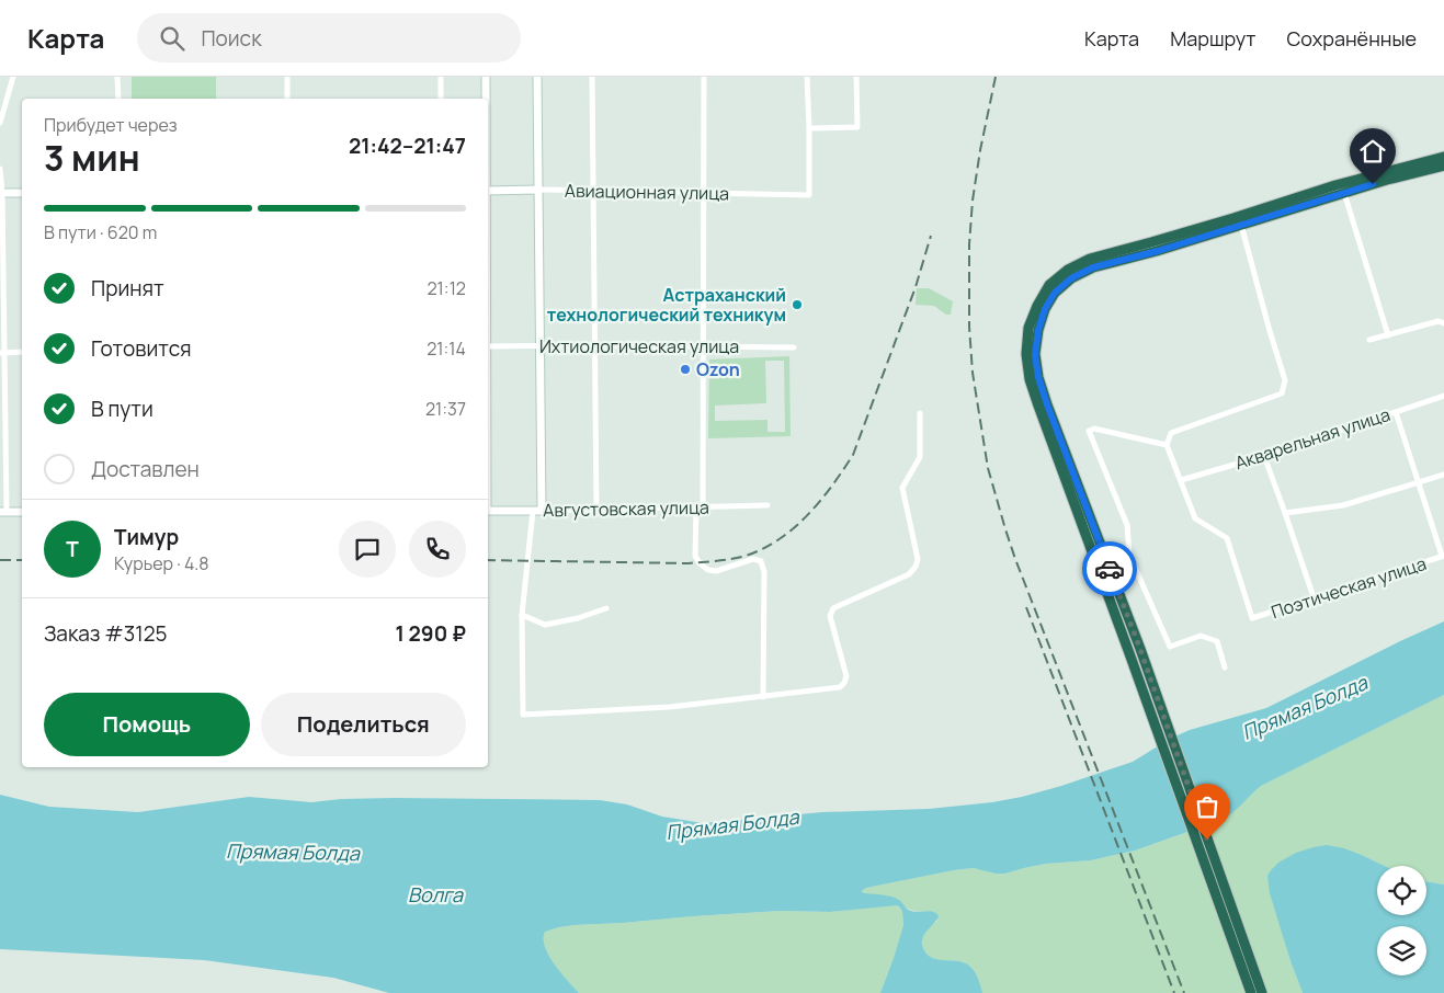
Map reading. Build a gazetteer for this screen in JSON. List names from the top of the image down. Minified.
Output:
{"streets":{"street":["Авиационная улица","Ихтиологическая улица","Акварельная улица","Августовская улица","Поэтическая улица"]},"crossings":[["Акварельная улица","Поэтическая улица"]],"water":["Прямая Болда","Волга"],"places":["Астраханский технологический техникум","Ozon"],"page":{"header":"Карта","search":"Поиск","nav":["Карта","Маршрут","Сохранённые"],"heading":["3 мин","Прибудет через","21:42–21:47"],"panel":["Тимур","Курьер · 4.8","Заказ #3125","1 290 ₽"],"bar":"В пути · 620 m","list":[["Принят","21:12"],["Готовится","21:14"],["В пути","21:37"],"Доставлен"],"round":"Т","buttons":["Помощь","Поделиться"]}}
